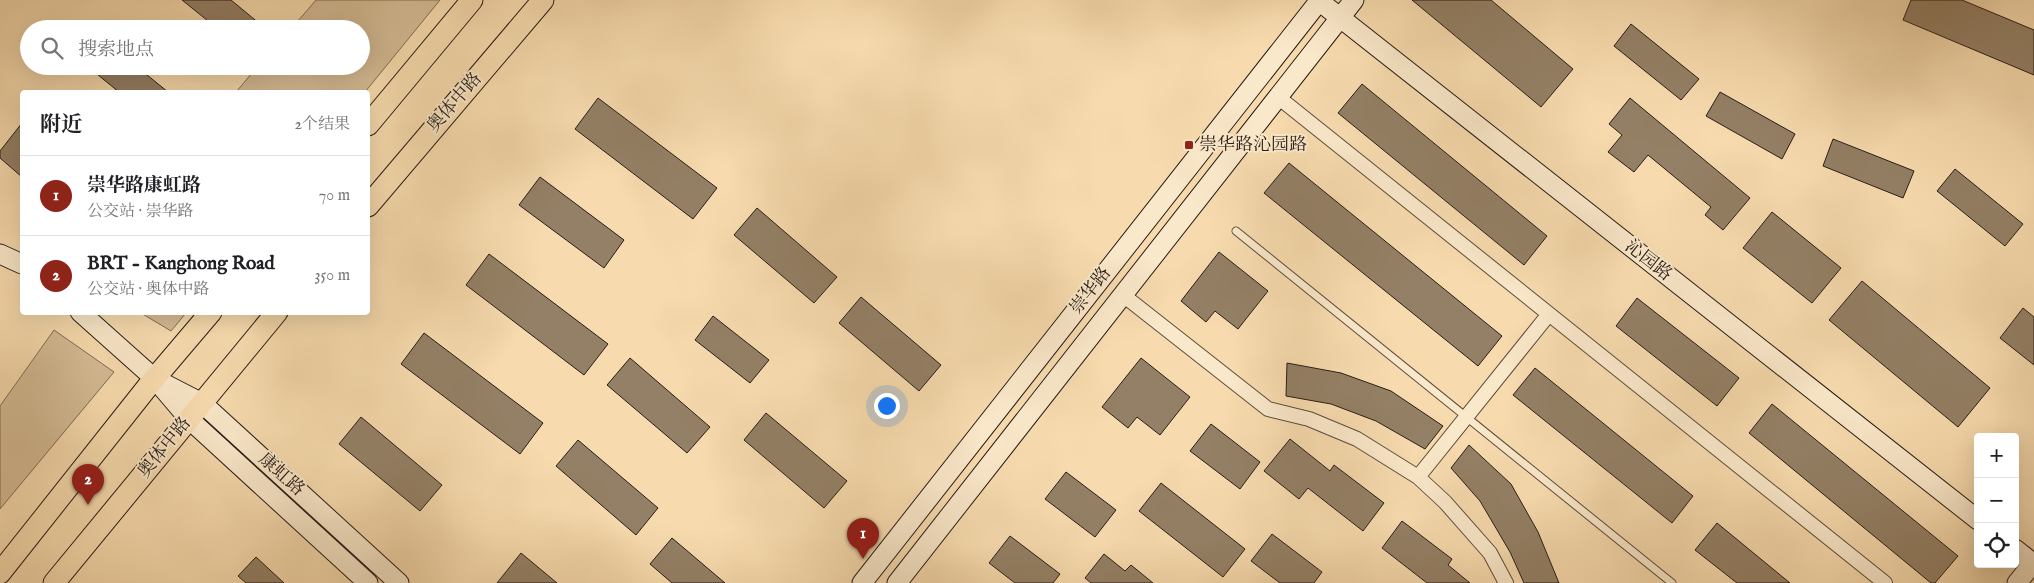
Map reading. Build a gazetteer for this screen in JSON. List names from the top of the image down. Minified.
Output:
{"streets":{"main road":["奥体中路","沁园路","崇华路","康虹路"]},"crossings":[["奥体中路","康虹路"],["沁园路","崇华路"]],"places":{"transit":["崇华路沁园路"]},"page":{"search":"搜索地点","heading":["附近","2个结果"],"list":[{"mark":"1","name":"崇华路康虹路","note":"公交站 · 崇华路","value":"70 m"},{"mark":"2","name":"BRT - Kanghong Road","note":"公交站 · 奥体中路","value":"350 m"}],"map_buttons":["+","−"],"pins":["2","1"]}}
